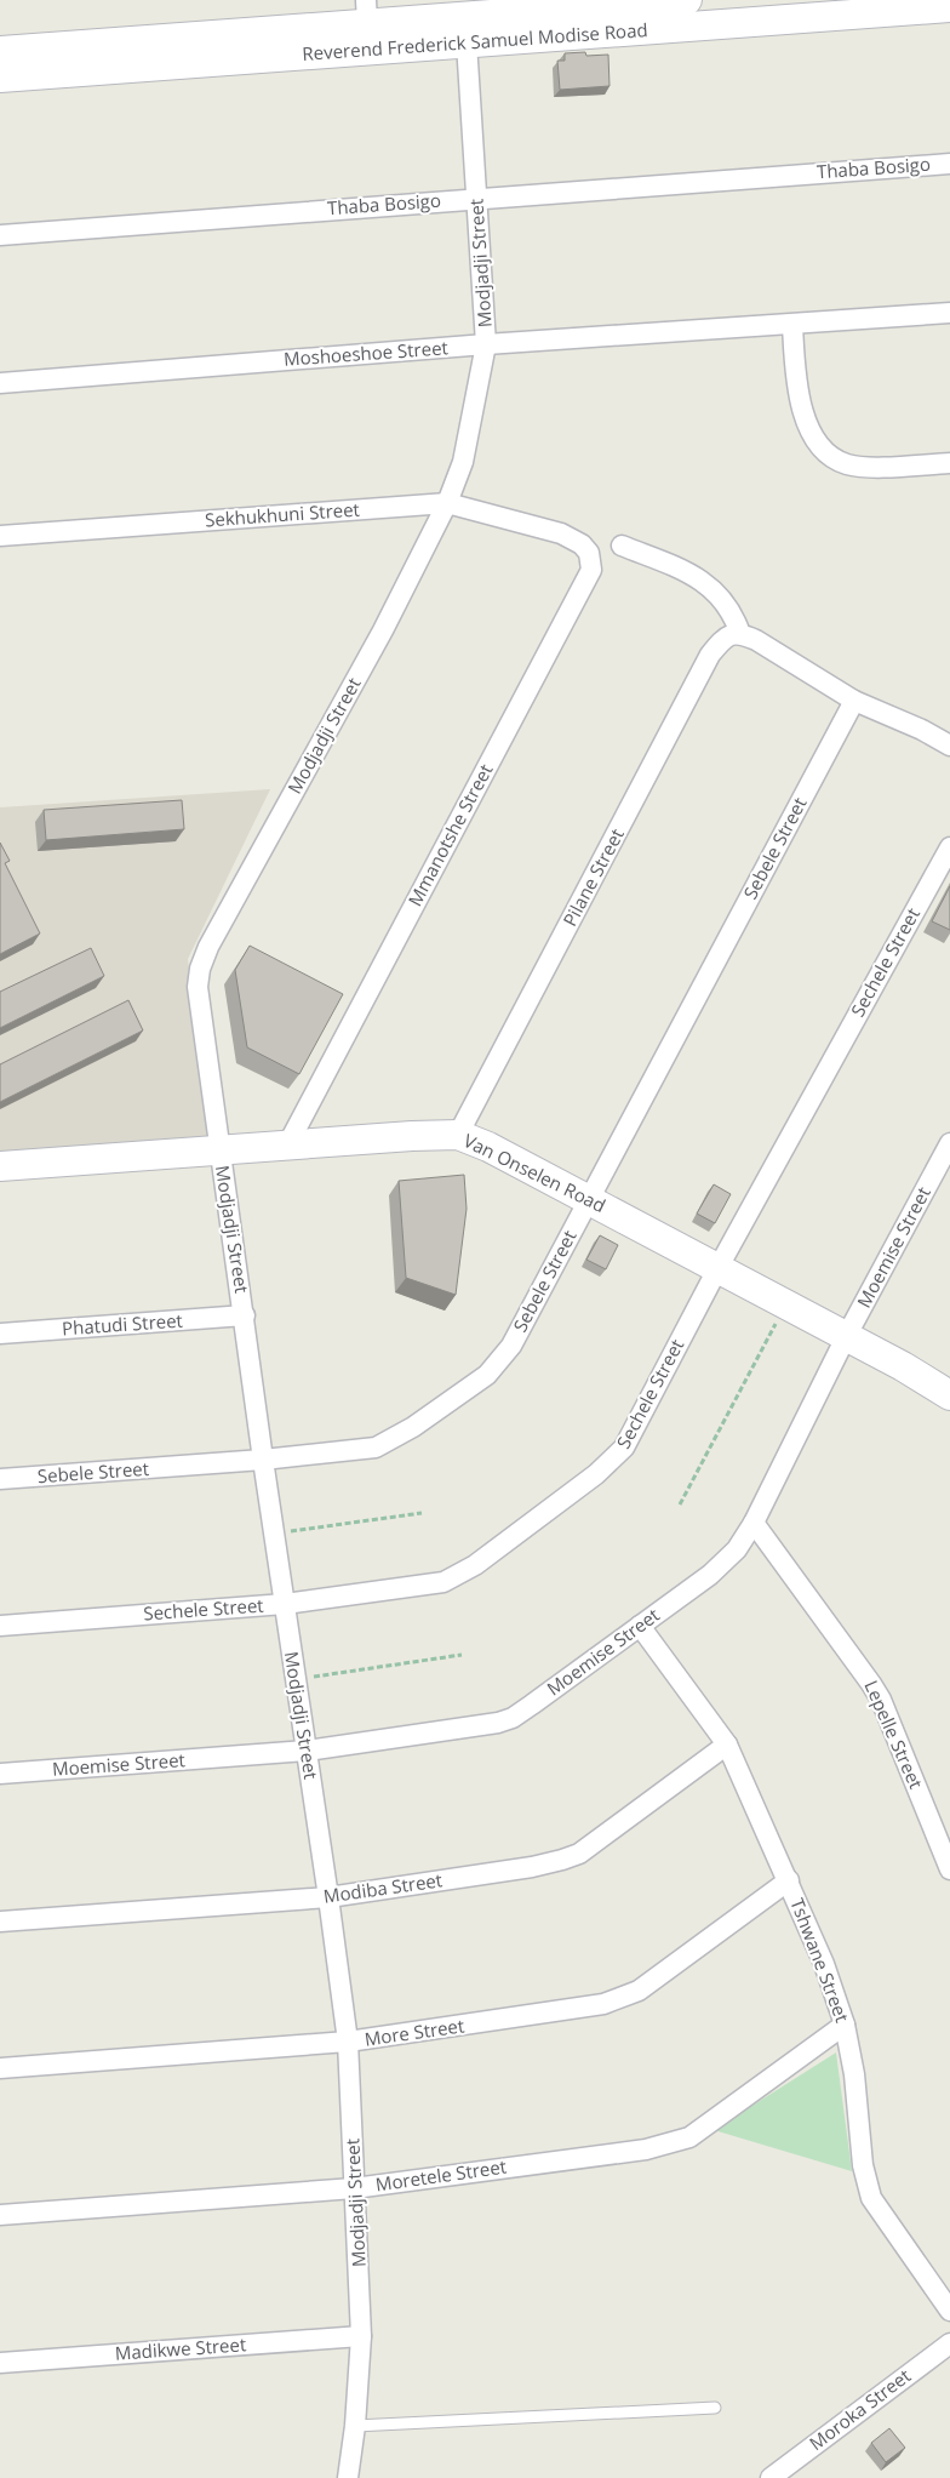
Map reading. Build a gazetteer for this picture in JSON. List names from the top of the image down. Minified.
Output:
{"streets":{"main road":["Reverend Frederick Samuel Modise Road","Van Onselen Road"],"street":["Thaba Bosigo","Modjadji Street","Moshoeshoe Street","Sekhukhuni Street","Mmanotshe Street","Sebele Street","Pilane Street","Sechele Street","Moemise Street","Phatudi Street","Lepelle Street","Modiba Street","Tshwane Street","More Street","Moretele Street","Madikwe Street","Moroka Street"]},"crossings":[["Reverend Frederick Samuel Modise Road","Modjadji Street"],["Thaba Bosigo","Modjadji Street"],["Modjadji Street","Moshoeshoe Street"],["Modjadji Street","Sekhukhuni Street"],["Modjadji Street","Sebele Street"],["Modjadji Street","Sechele Street"],["Modjadji Street","Van Onselen Road"],["Modjadji Street","Moemise Street"],["Modjadji Street","Phatudi Street"],["Modjadji Street","Modiba Street"],["Modjadji Street","More Street"],["Modjadji Street","Moretele Street"],["Modjadji Street","Madikwe Street"],["Sekhukhuni Street","Mmanotshe Street"],["Mmanotshe Street","Van Onselen Road"],["Sebele Street","Van Onselen Road"],["Pilane Street","Van Onselen Road"],["Sechele Street","Van Onselen Road"],["Van Onselen Road","Moemise Street"],["Moemise Street","Lepelle Street"],["Moemise Street","Tshwane Street"],["Modiba Street","Tshwane Street"],["Tshwane Street","More Street"],["Tshwane Street","Moretele Street"]]}
